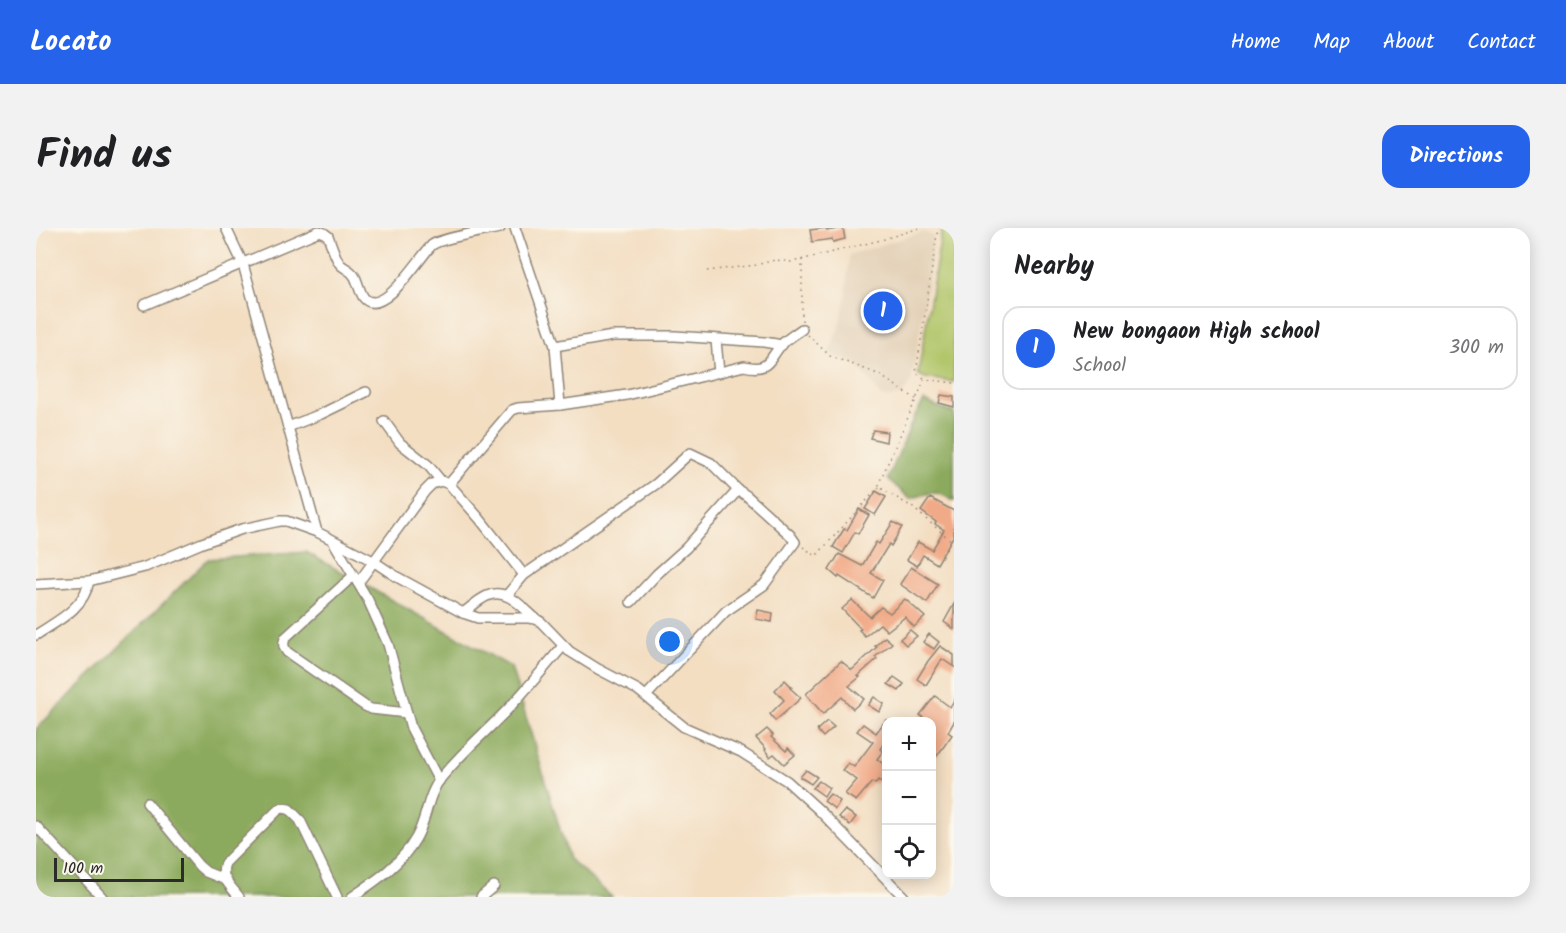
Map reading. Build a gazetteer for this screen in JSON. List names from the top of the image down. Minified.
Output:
{"scale_bar":"100 m","page":{"header":"Locato","nav":["Home","Map","About","Contact"],"title":"Find us","buttons":"Directions","heading":"Nearby","pins":"1","list":[{"mark":"1","name":"New bongaon High school","note":"School","value":"300 m"}],"map_buttons":["+","−"],"scale":"100 m"}}
